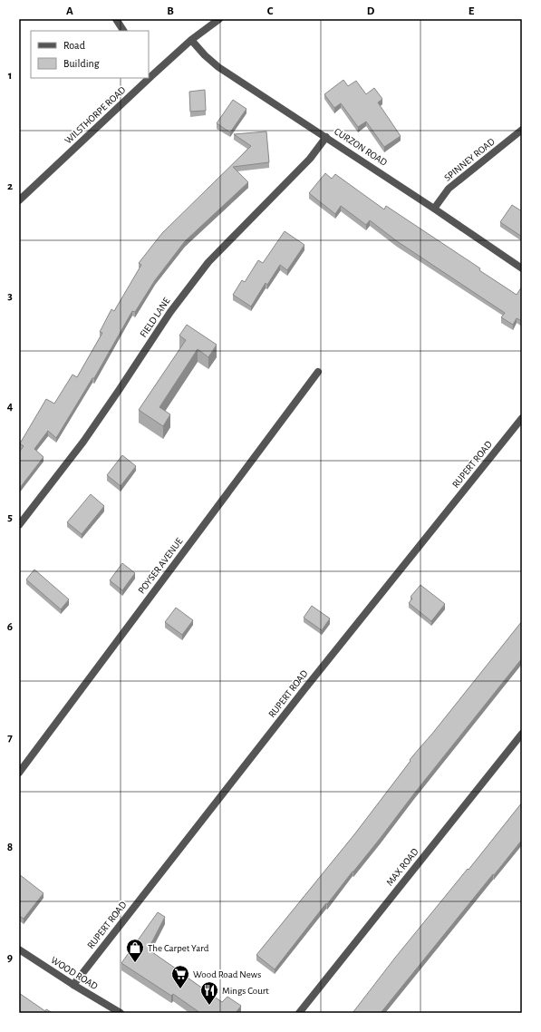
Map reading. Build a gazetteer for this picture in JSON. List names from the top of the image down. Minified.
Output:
{"streets":{"street":["WILSTHORPE ROAD","CURZON ROAD","SPINNEY ROAD","FIELD LANE","RUPERT ROAD","POYSER AVENUE","MAX ROAD","WOOD ROAD"]},"crossings":[["WILSTHORPE ROAD","CURZON ROAD"],["CURZON ROAD","SPINNEY ROAD"],["CURZON ROAD","FIELD LANE"],["RUPERT ROAD","WOOD ROAD"]],"places":{"shop":["The Carpet Yard"],"supermarket":["Wood Road News"],"restaurant":["Mings Court"]},"legend":["Road","Building"],"grid":{"columns":["A","B","C","D","E"],"rows":["1","2","3","4","5","6","7","8","9"]}}
